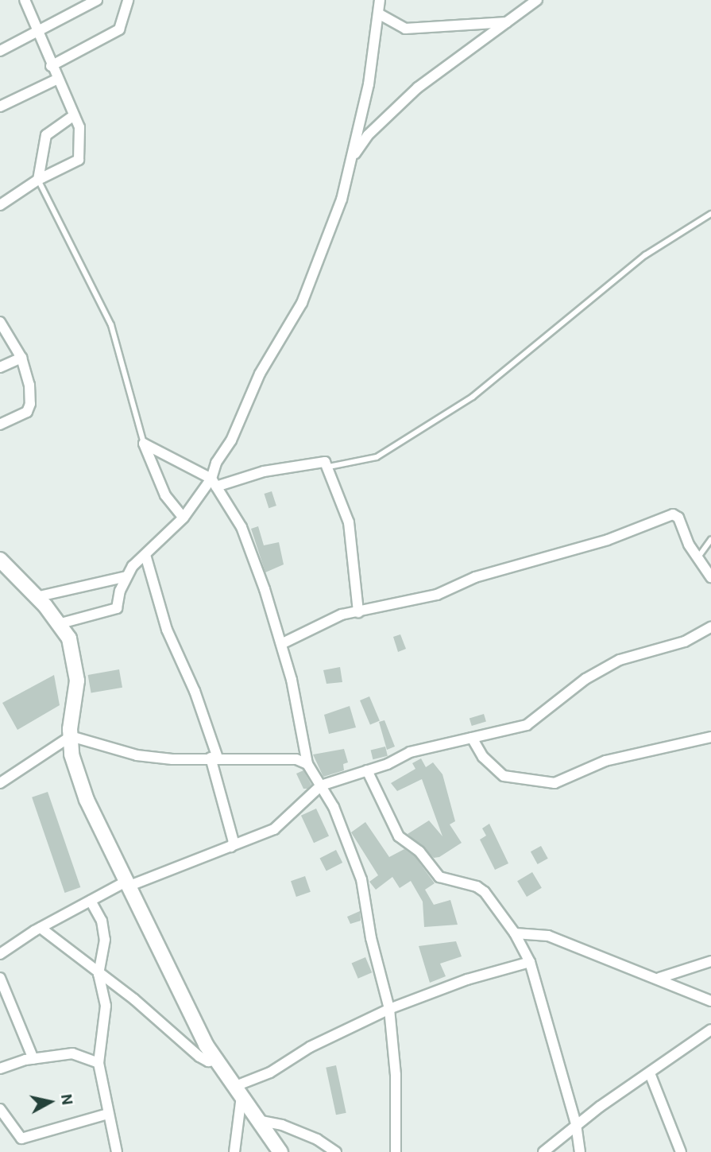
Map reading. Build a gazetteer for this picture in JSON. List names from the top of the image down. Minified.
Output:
{"north":"right"}
